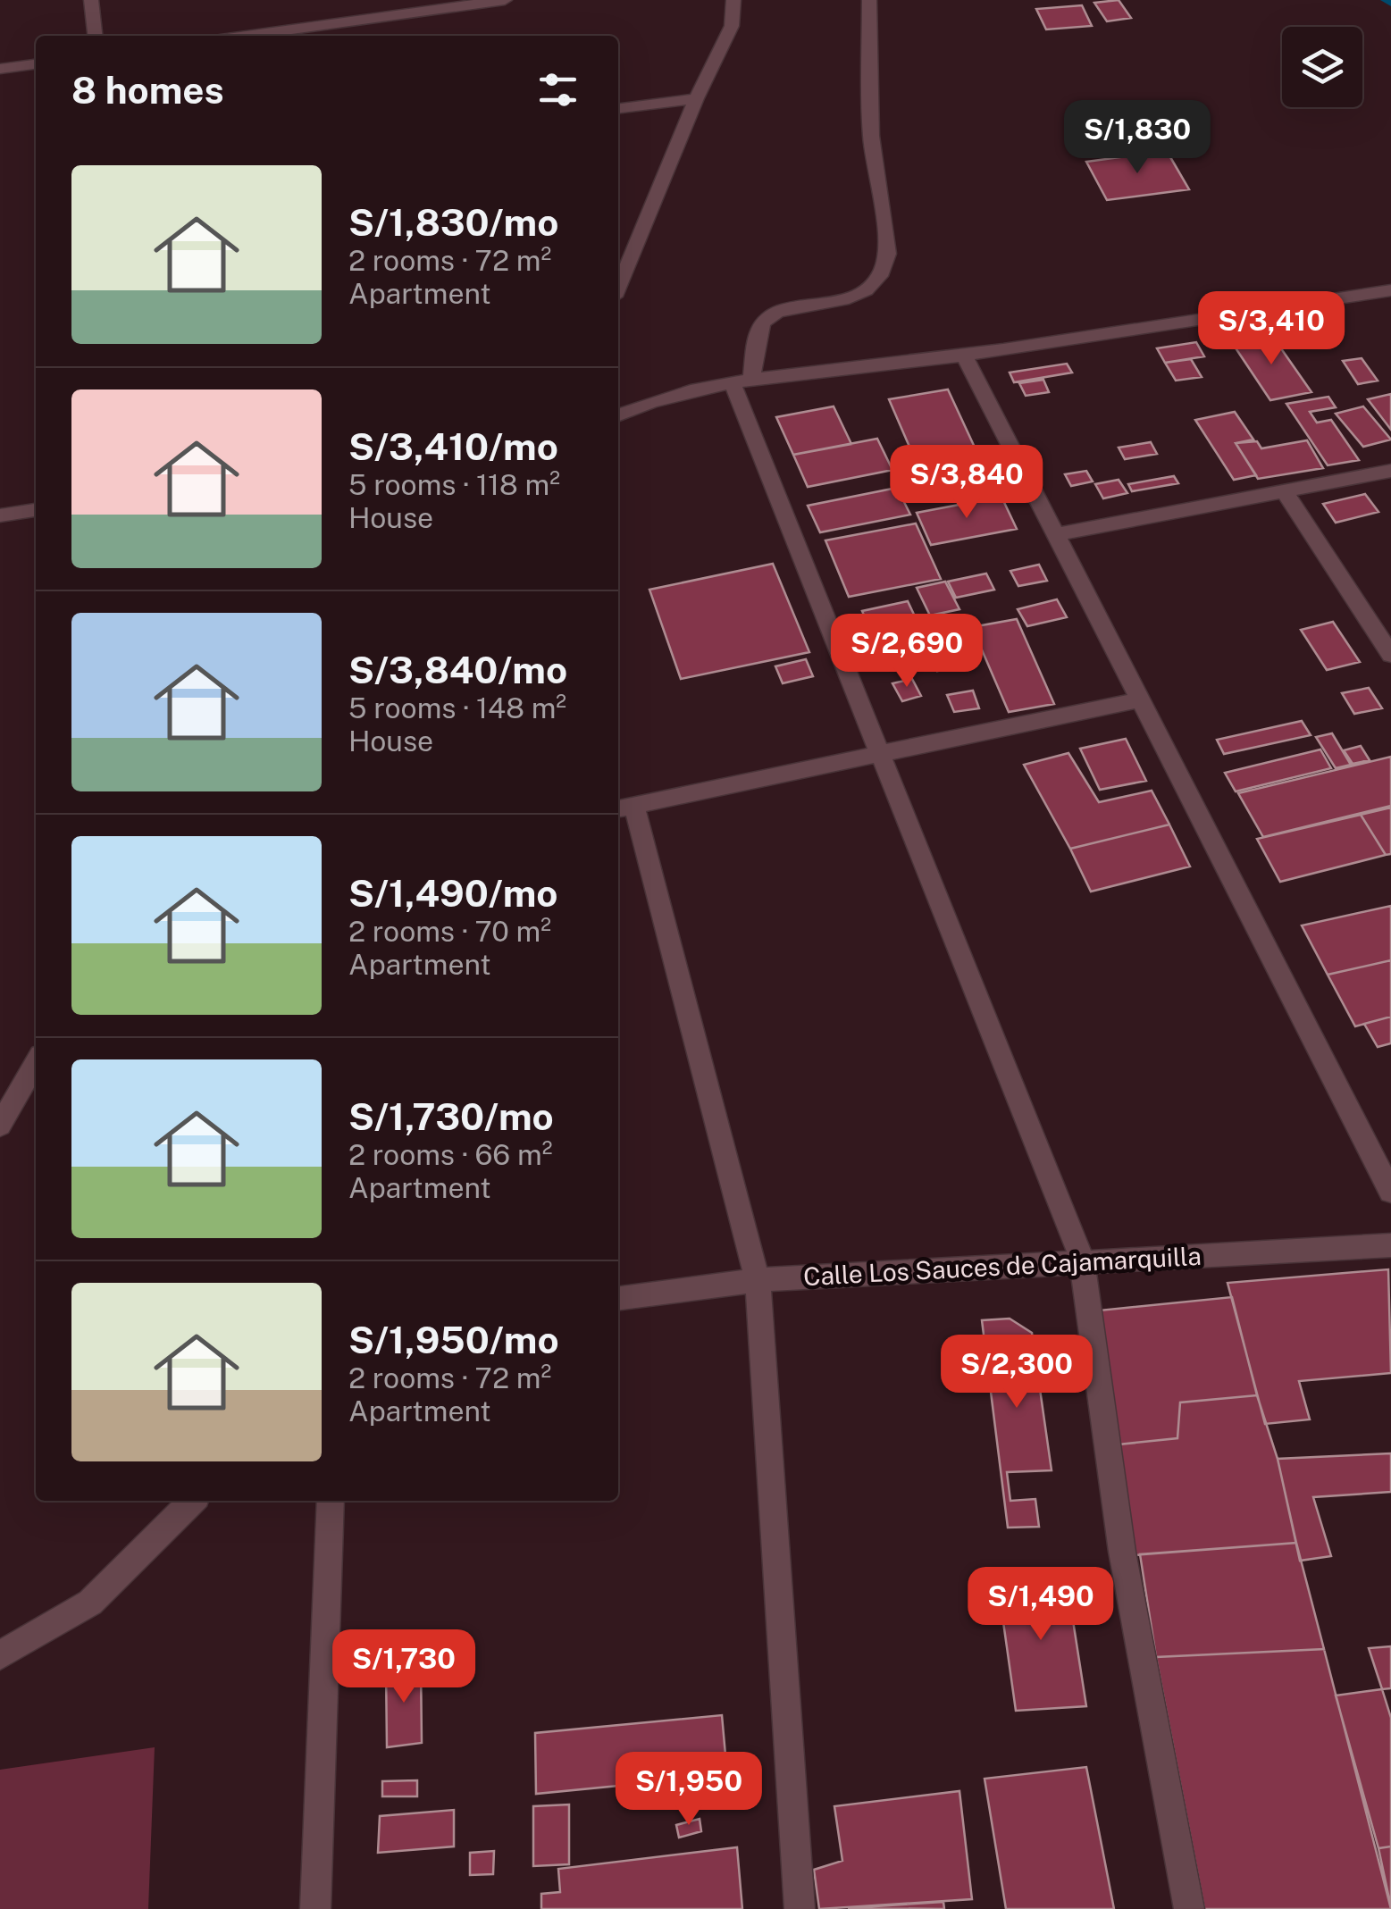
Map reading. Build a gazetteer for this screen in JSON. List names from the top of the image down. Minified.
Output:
{"streets":{"street":["Calle Los Sauces de Cajamarquilla"]},"page":{"heading":"8 homes","price":["S/1,830","S/3,410","S/3,840","S/2,690","S/2,300","S/1,490","S/1,730","S/1,950"],"list":[{"name":"S/1,830/mo","note":"2 rooms · 72 m² · Apartment"},{"name":"S/3,410/mo","note":"5 rooms · 118 m² · House"},{"name":"S/3,840/mo","note":"5 rooms · 148 m² · House"},{"name":"S/1,490/mo","note":"2 rooms · 70 m² · Apartment"},{"name":"S/1,730/mo","note":"2 rooms · 66 m² · Apartment"},{"name":"S/1,950/mo","note":"2 rooms · 72 m² · Apartment"}]}}
